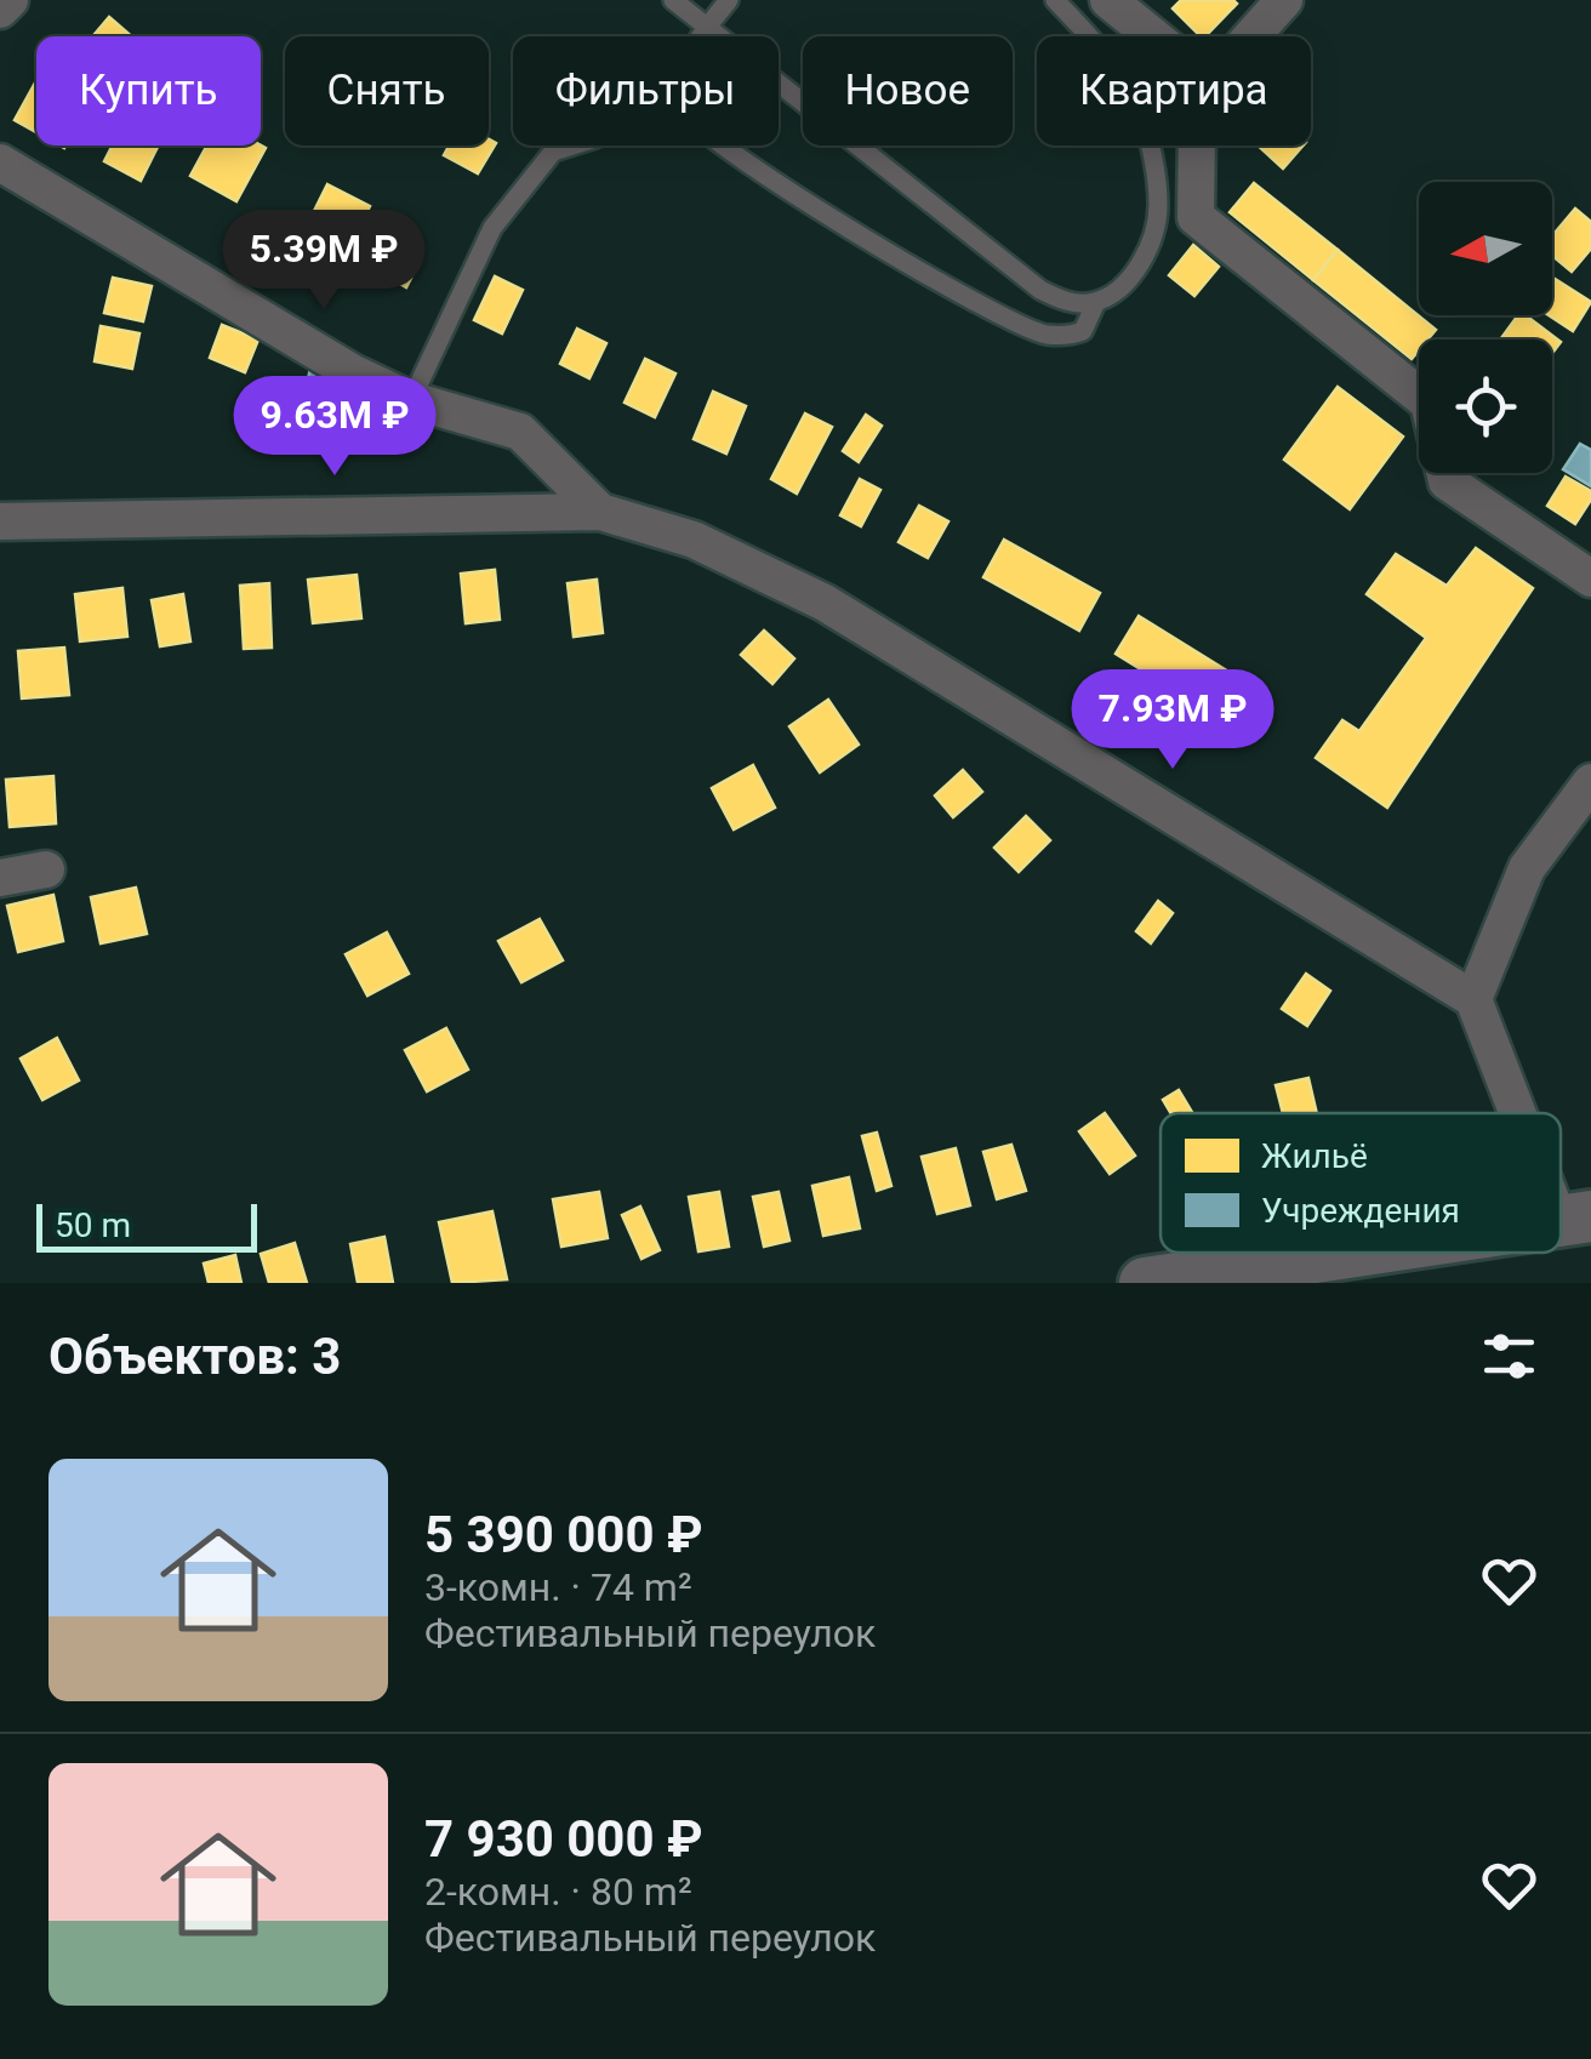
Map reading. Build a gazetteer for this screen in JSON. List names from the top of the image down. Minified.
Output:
{"legend":["Жильё","Учреждения"],"scale_bar":"50 m","north":"left","page":{"chip":["Купить","Снять","Фильтры","Новое","Квартира"],"price":["5.39M ₽","9.63M ₽","7.93M ₽"],"scale":"50 m","heading":"Объектов: 3","list":[{"name":"5 390 000 ₽","note":"3-комн. · 74 m² · Фестивальный переулок"},{"name":"7 930 000 ₽","note":"2-комн. · 80 m² · Фестивальный переулок"}]}}
